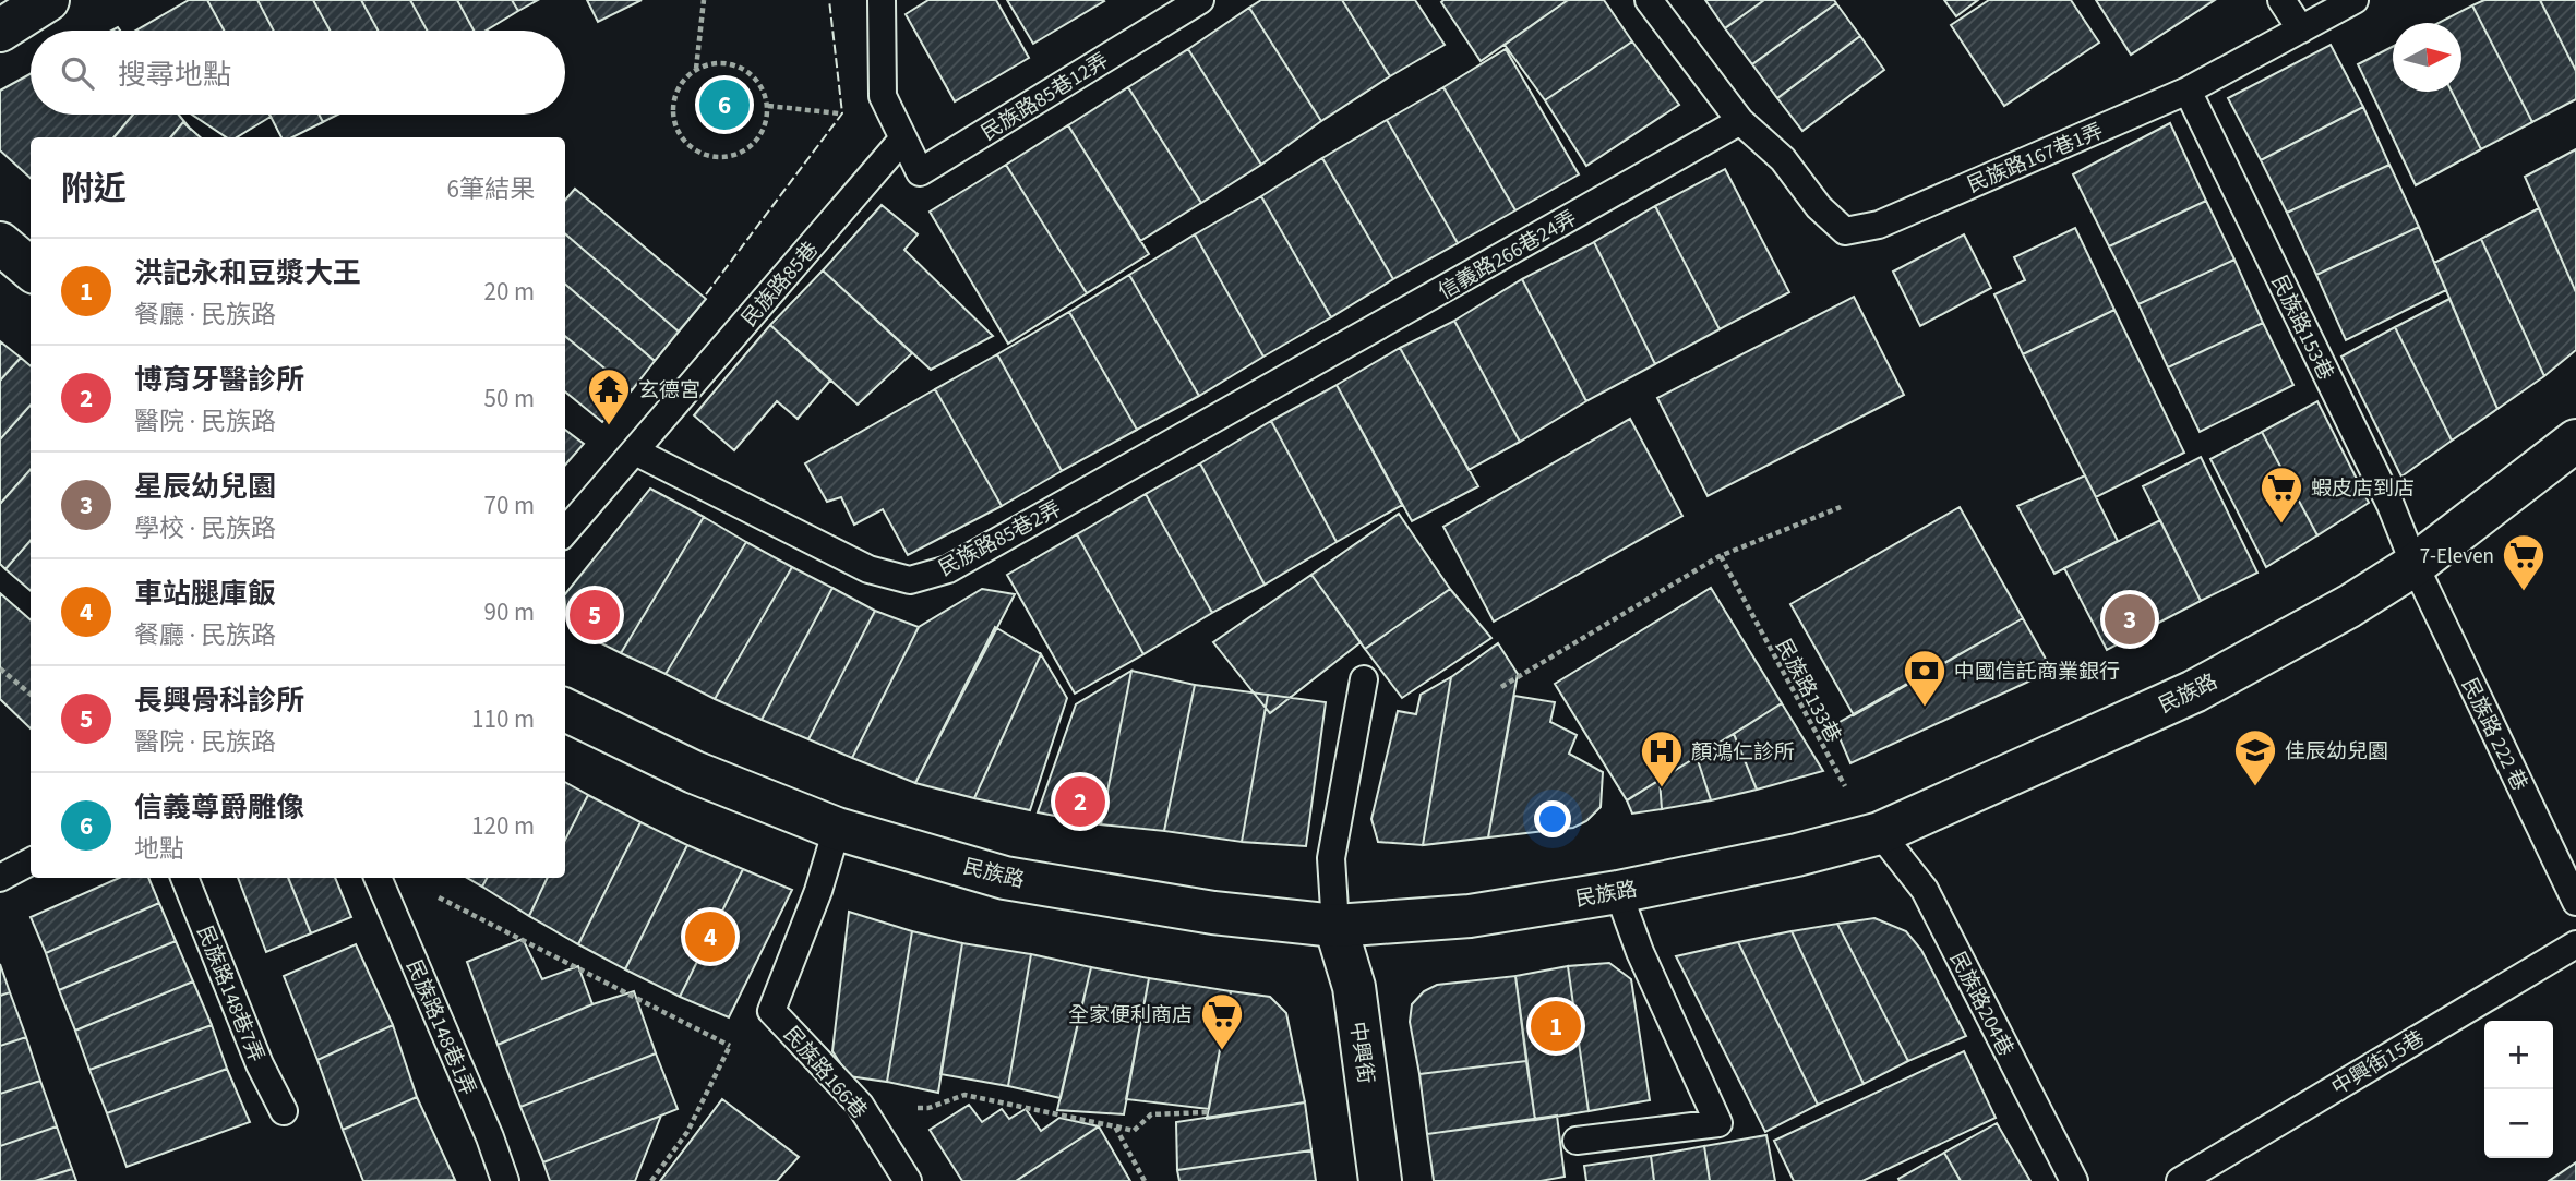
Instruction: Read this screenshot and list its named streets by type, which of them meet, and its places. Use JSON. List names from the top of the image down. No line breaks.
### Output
{"streets":{"street":["民族路","中興街"],"lane":["民族路85巷12弄","民族路167巷1弄","信義路266巷24弄","民族路85巷","民族路153巷","民族路85巷2弄","民族路 222 巷","民族路148巷7弄","民族路204巷","民族路148巷1弄","中興街15巷","民族路166巷"],"path":["民族路133巷"]},"crossings":[["民族路85巷12弄","民族路85巷"],["民族路167巷1弄","信義路266巷24弄"],["民族路167巷1弄","民族路153巷"],["信義路266巷24弄","民族路85巷2弄"],["民族路85巷","民族路85巷2弄"],["民族路153巷","民族路"],["民族路153巷","民族路 222 巷"],["民族路133巷","民族路"],["民族路133巷","民族路204巷"],["民族路","民族路 222 巷"],["民族路","民族路204巷"],["民族路","中興街"],["民族路","民族路166巷"]],"places":{"temple":["玄德宮"],"supermarket":["蝦皮店到店","7-Eleven","全家便利商店"],"bank":["中國信託商業銀行"],"school or university":["佳辰幼兒園"],"hospital":["顏鴻仁診所"]},"north":"right","page":{"search":"搜尋地點","pins":["6","5","3","2","4","1"],"heading":["附近","6筆結果"],"list":[{"mark":"1","name":"洪記永和豆漿大王","note":"餐廳 · 民族路","value":"20 m"},{"mark":"2","name":"博育牙醫診所","note":"醫院 · 民族路","value":"50 m"},{"mark":"3","name":"星辰幼兒園","note":"學校 · 民族路","value":"70 m"},{"mark":"4","name":"車站腿庫飯","note":"餐廳 · 民族路","value":"90 m"},{"mark":"5","name":"長興骨科診所","note":"醫院 · 民族路","value":"110 m"},{"mark":"6","name":"信義尊爵雕像","note":"地點","value":"120 m"}],"map_buttons":["+","−"]}}
